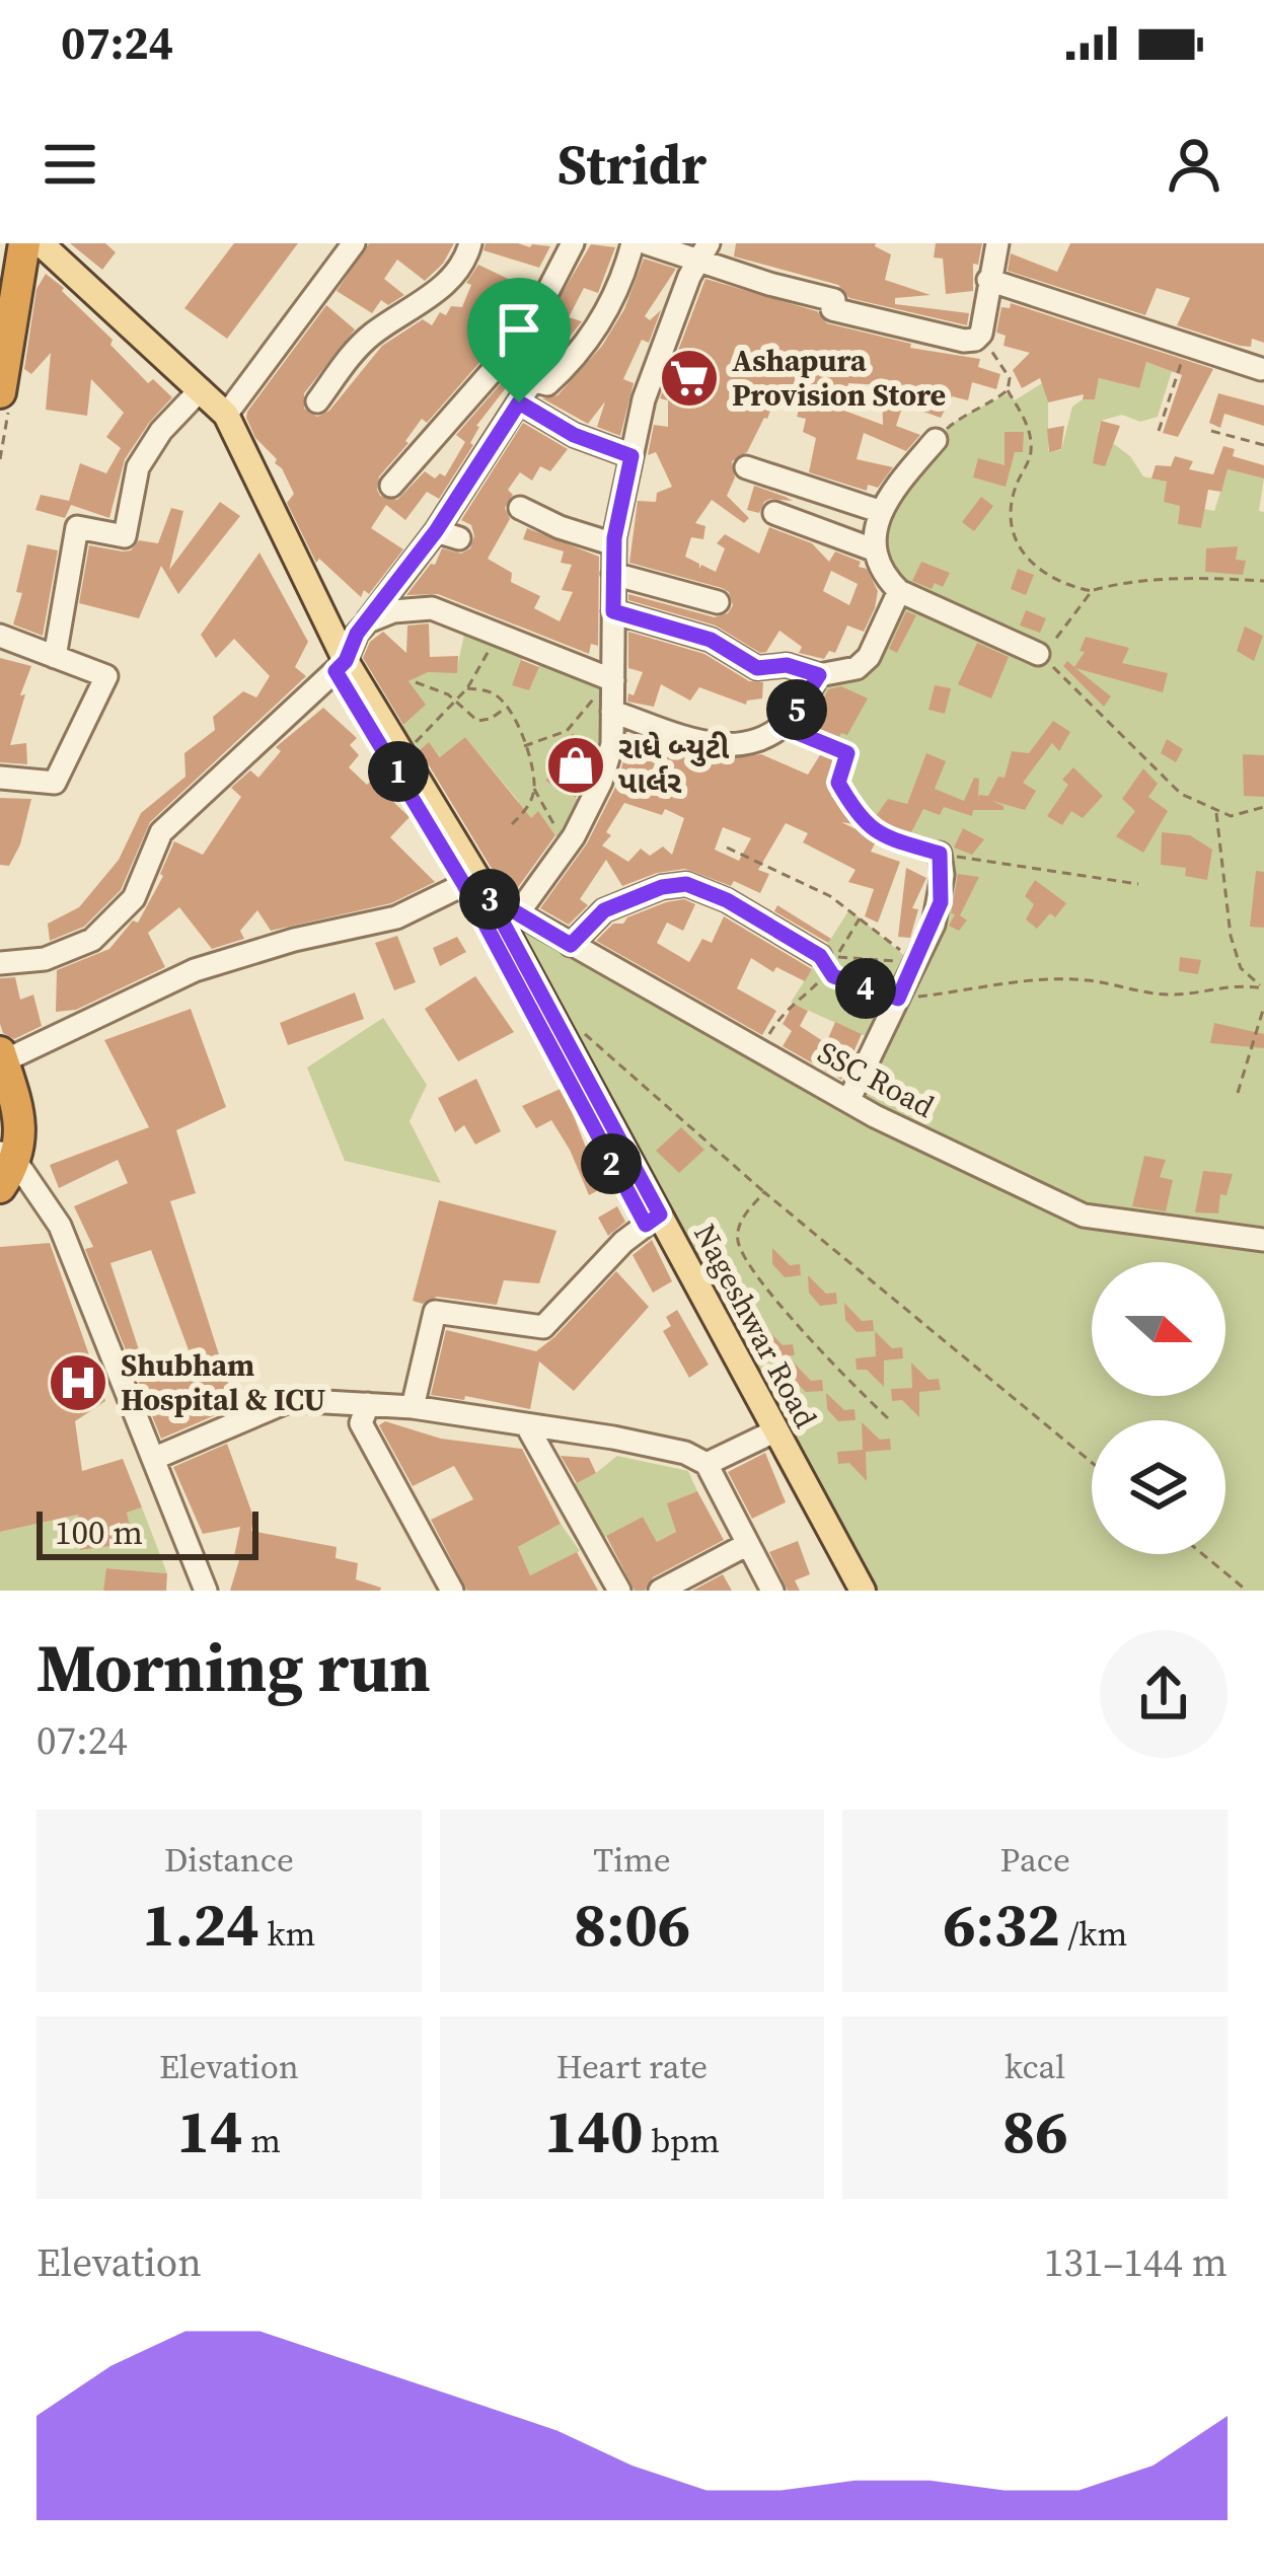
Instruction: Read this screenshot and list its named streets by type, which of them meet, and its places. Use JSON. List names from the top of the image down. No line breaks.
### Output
{"streets":{"main road":["Nageshwar Road"],"street":["SSC Road"]},"crossings":[["SSC Road","Nageshwar Road"]],"places":{"supermarket":["Ashapura Provision Store"],"shop":["રાધે બ્યુટી પાર્લર"],"hospital":["Shubham Hospital & ICU"]},"scale_bar":"100 m","north":"right","page":{"status":"07:24","header":"Stridr","pins":["5","1","3","4","2"],"scale":"100 m","heading":["Morning run","07:24"],"stats":[["Distance","1.24 km"],["Time","8:06"],["Pace","6:32 /km"],["Elevation","14 m"],["Heart rate","140 bpm"],["kcal","86"]],"chart":["Elevation","131–144 m"]}}
